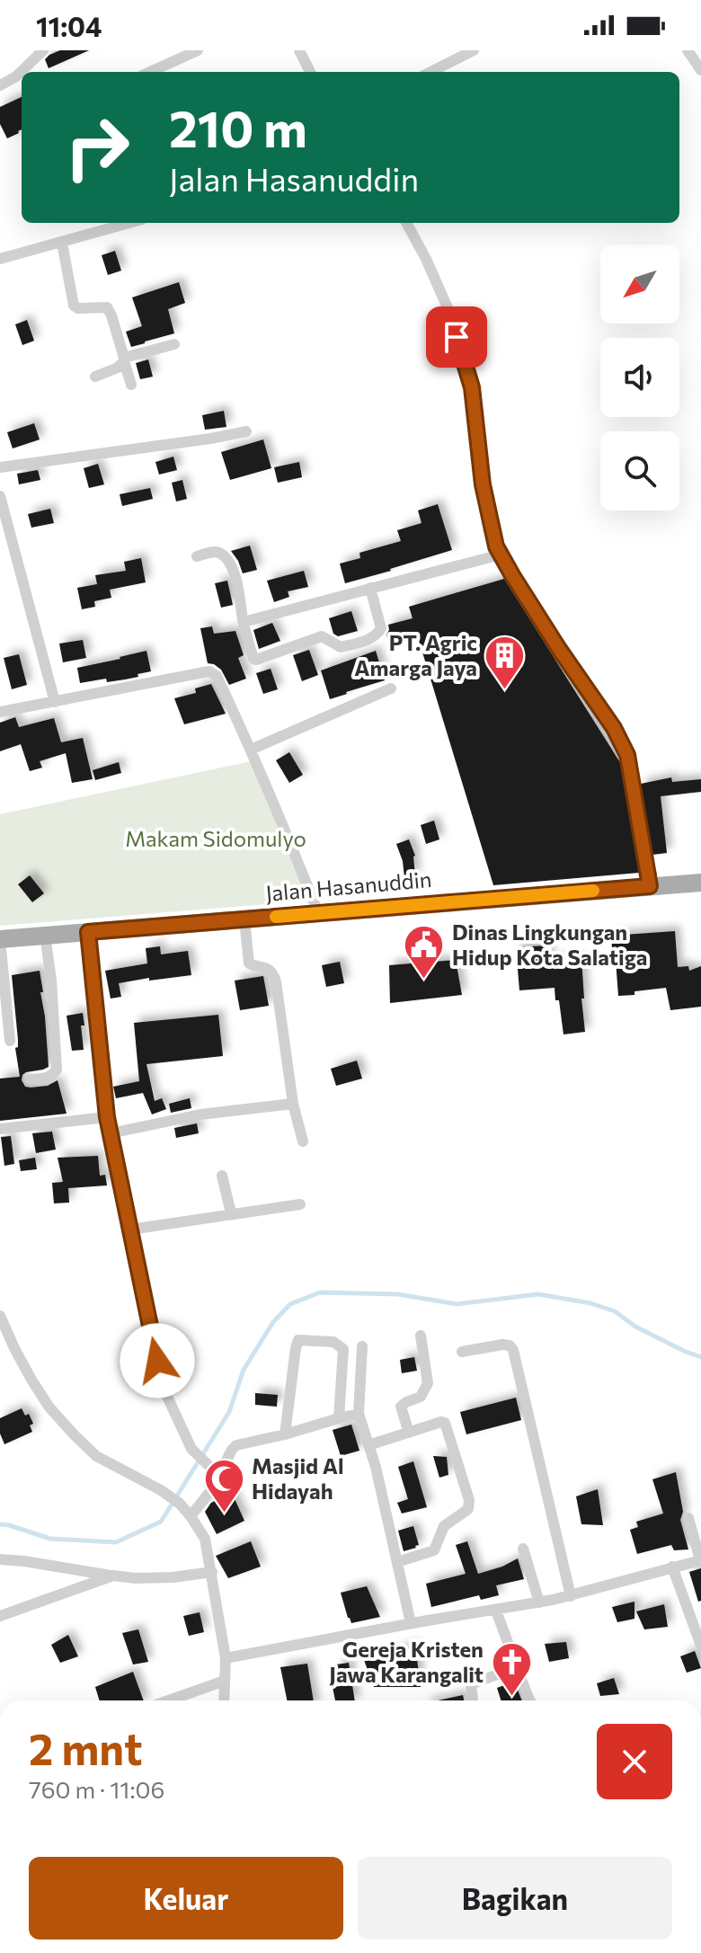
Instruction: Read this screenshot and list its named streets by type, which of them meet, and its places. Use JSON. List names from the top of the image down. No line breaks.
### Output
{"streets":{"main road":["Jalan Hasanuddin"]},"parks":["Makam Sidomulyo"],"places":{"building":["PT. Agric Amarga Jaya"],"public building":["Dinas Lingkungan Hidup Kota Salatiga"],"mosque":["Masjid Al Hidayah"],"church":["Gereja Kristen Jawa Karangalit"]},"north":"bottom left","page":{"status":"11:04","turn":["210 m","Jalan Hasanuddin"],"heading":["2 mnt","760 m · 11:06"],"buttons":["Keluar","Bagikan"]}}
